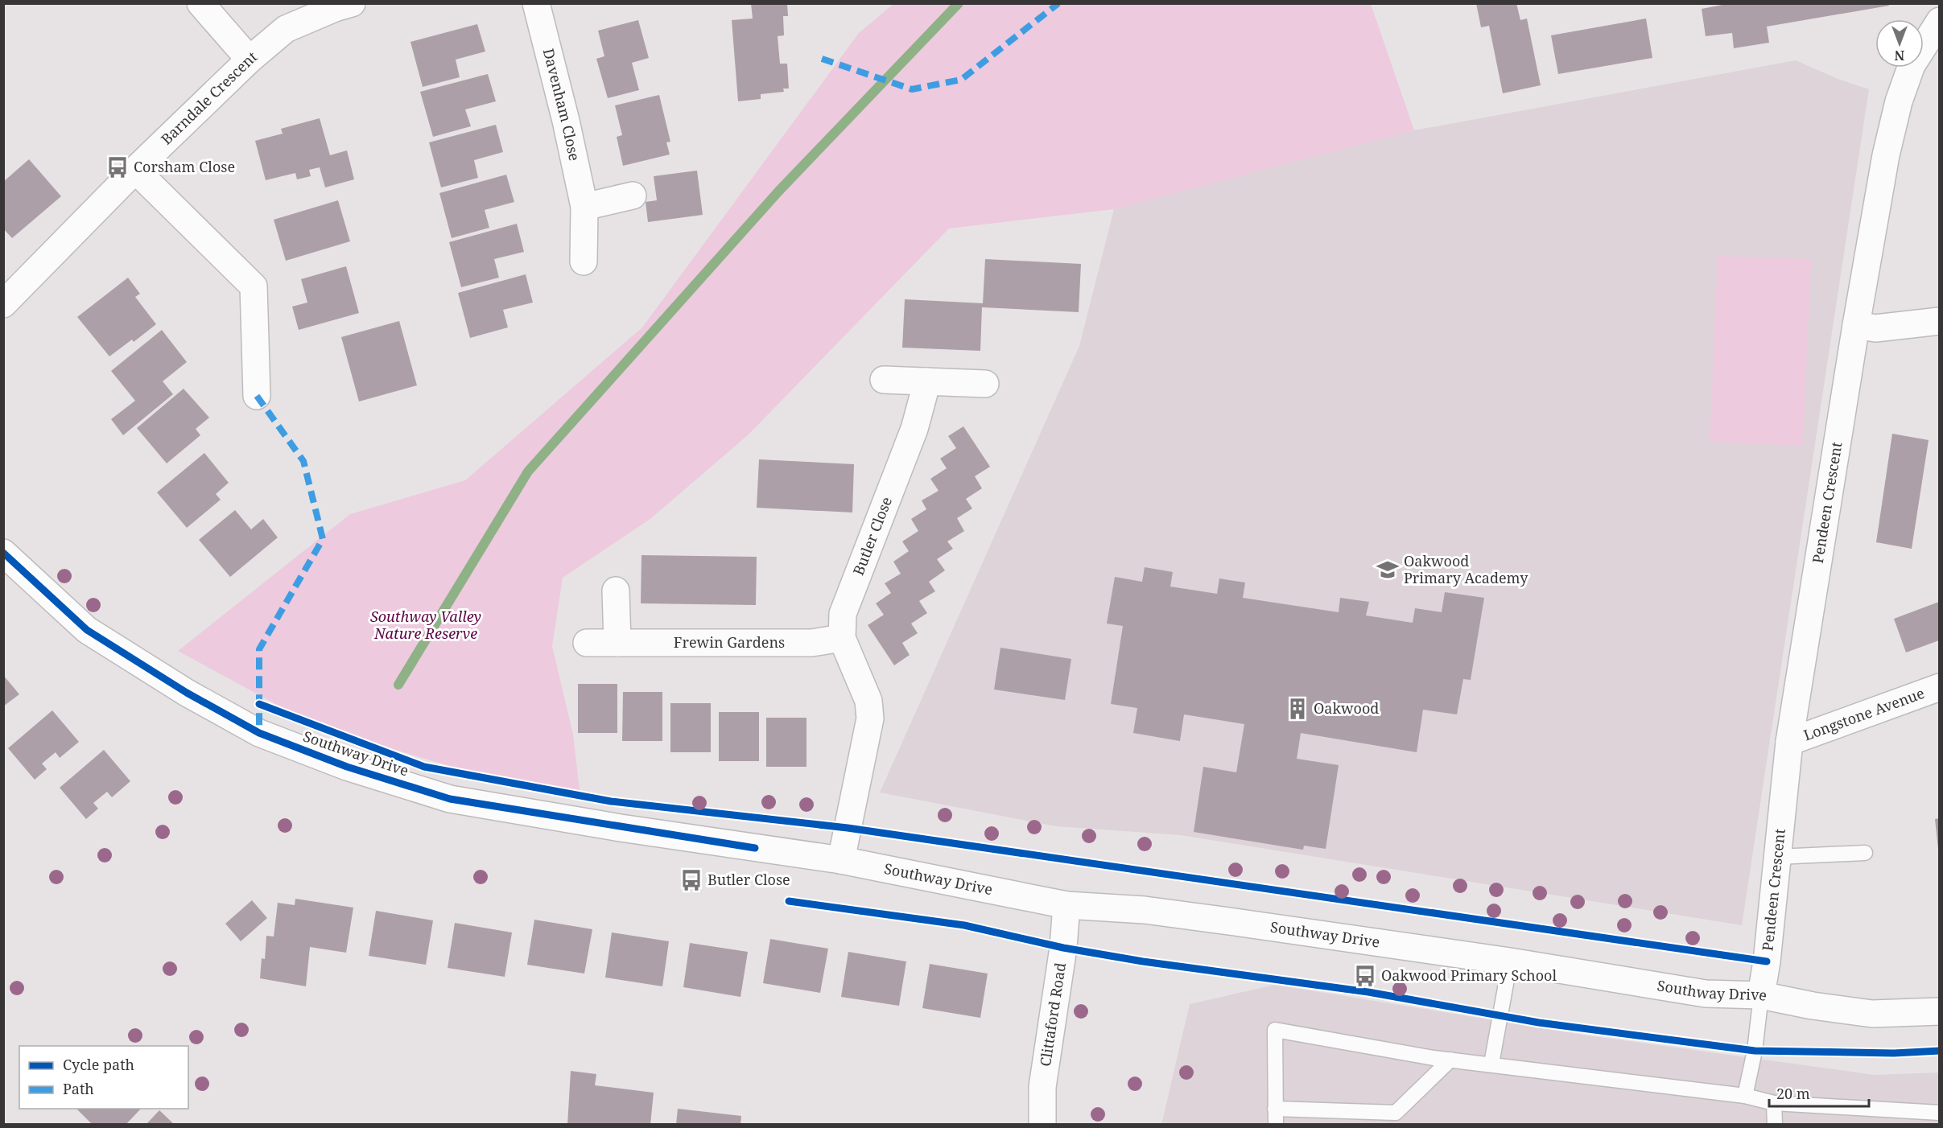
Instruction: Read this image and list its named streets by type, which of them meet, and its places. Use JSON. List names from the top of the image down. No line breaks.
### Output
{"streets":{"street":["Barndale Crescent","Davenham Close","Pendeen Crescent","Butler Close","Frewin Gardens","Longstone Avenue","Southway Drive","Clittaford Road"]},"crossings":[["Pendeen Crescent","Longstone Avenue"],["Pendeen Crescent","Southway Drive"],["Butler Close","Frewin Gardens"],["Butler Close","Southway Drive"],["Southway Drive","Clittaford Road"]],"parks":["Southway Valley Nature Reserve"],"places":{"bus stop":["Corsham Close","Butler Close","Oakwood Primary School"],"school or university":["Oakwood Primary Academy"],"building":["Oakwood"]},"legend":["Cycle path","Path"],"scale_bar":"20 m","north":"bottom"}
